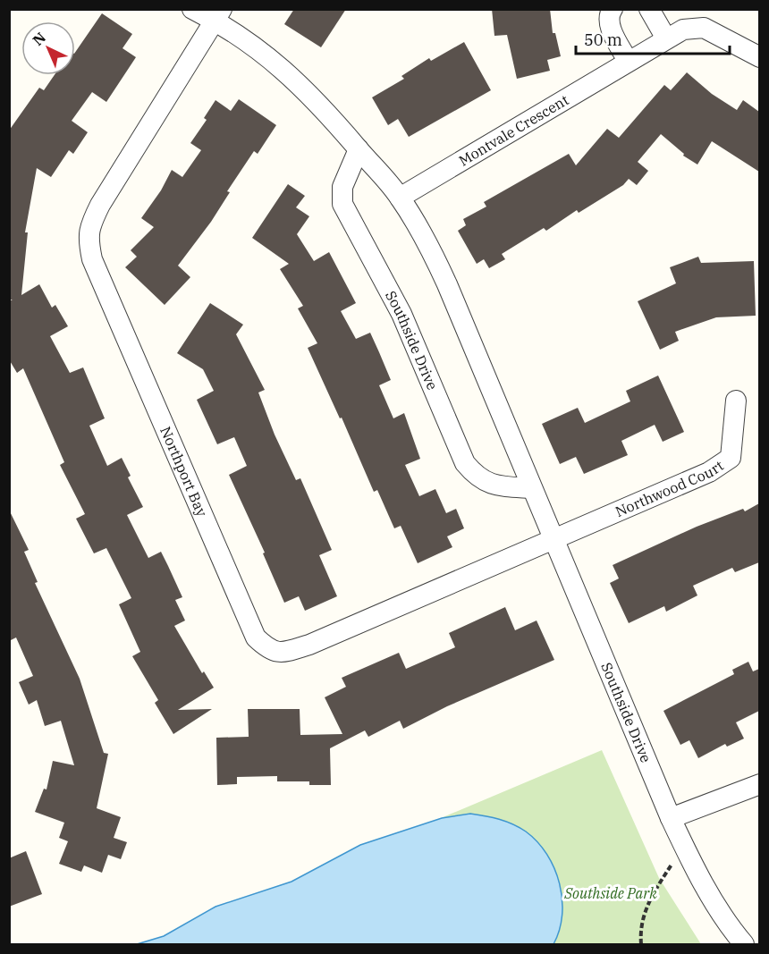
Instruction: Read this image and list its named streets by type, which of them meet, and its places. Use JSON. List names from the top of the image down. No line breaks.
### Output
{"streets":{"street":["Montvale Crescent","Southside Drive","Northport Bay","Northwood Court"]},"crossings":[["Montvale Crescent","Southside Drive"],["Southside Drive","Northport Bay"],["Southside Drive","Northwood Court"],["Northport Bay","Northwood Court"]],"parks":["Southside Park"],"scale_bar":"50 m","north":"top left"}
